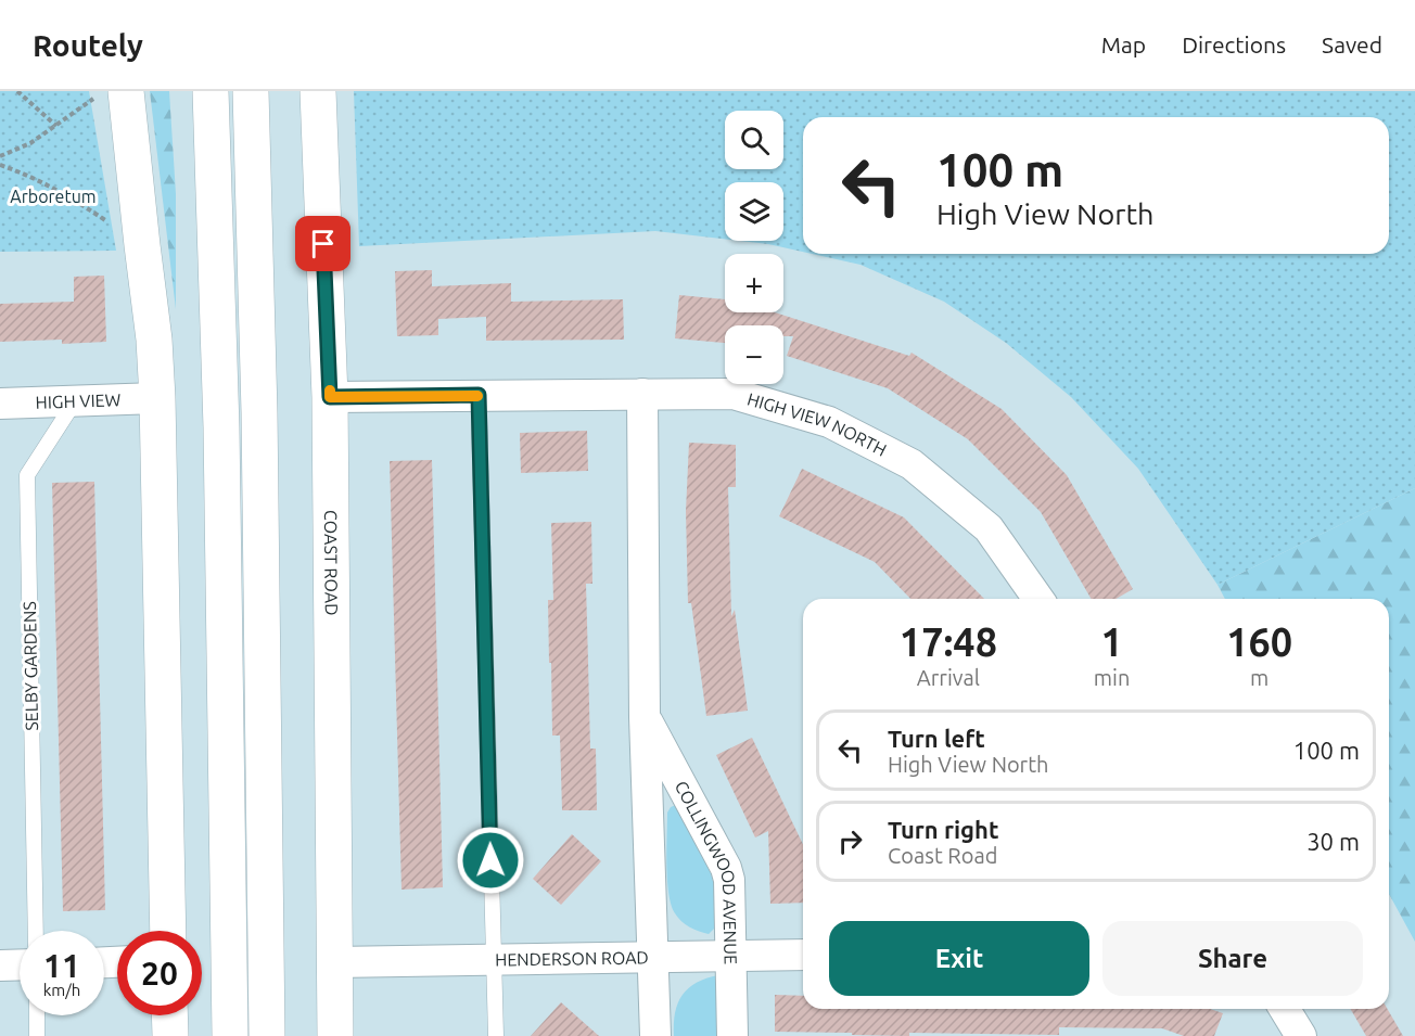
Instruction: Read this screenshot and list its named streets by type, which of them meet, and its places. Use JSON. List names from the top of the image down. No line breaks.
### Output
{"streets":{"main road":["COAST ROAD"],"street":["HIGH VIEW","HIGH VIEW NORTH","COLLINGWOOD AVENUE","HENDERSON ROAD"],"lane":["SELBY GARDENS"]},"crossings":[["HIGH VIEW","SELBY GARDENS"],["HIGH VIEW NORTH","COAST ROAD"],["HIGH VIEW NORTH","COLLINGWOOD AVENUE"],["COAST ROAD","HENDERSON ROAD"],["COLLINGWOOD AVENUE","HENDERSON ROAD"]],"parks":["Arboretum"],"page":{"header":"Routely","nav":["Map","Directions","Saved"],"map_buttons":["+","−"],"turn":["100 m","High View North"],"eta":["17:48","Arrival","1","min","160","m"],"list":[{"name":"Turn left","note":"High View North","value":"100 m"},{"name":"Turn right","note":"Coast Road","value":"30 m"}],"buttons":["Exit","Share"],"speed":"11 km/h","limit":"20"}}
